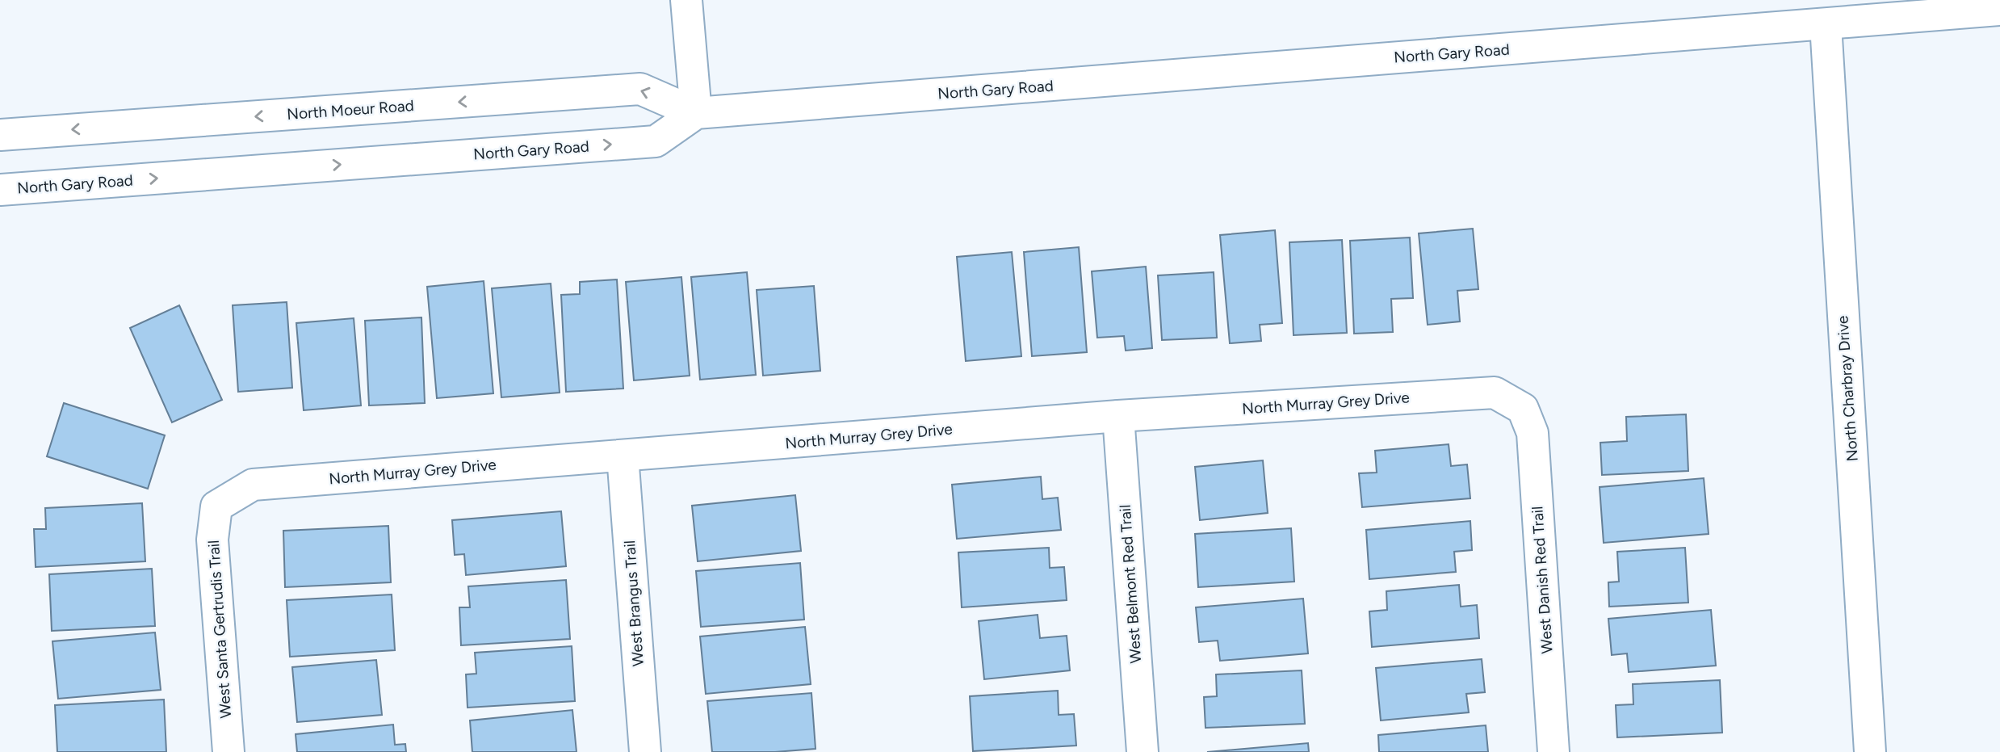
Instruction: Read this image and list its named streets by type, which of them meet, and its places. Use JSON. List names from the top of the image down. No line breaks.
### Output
{"streets":{"street":["North Gary Road","North Moeur Road","North Charbray Drive","North Murray Grey Drive","West Danish Red Trail","West Belmont Red Trail","West Brangus Trail","West Santa Gertrudis Trail"]},"crossings":[["North Gary Road","North Moeur Road"],["North Gary Road","North Charbray Drive"],["North Murray Grey Drive","West Danish Red Trail"],["North Murray Grey Drive","West Belmont Red Trail"],["North Murray Grey Drive","West Brangus Trail"],["North Murray Grey Drive","West Santa Gertrudis Trail"]],"one_way":["North Moeur Road"]}
